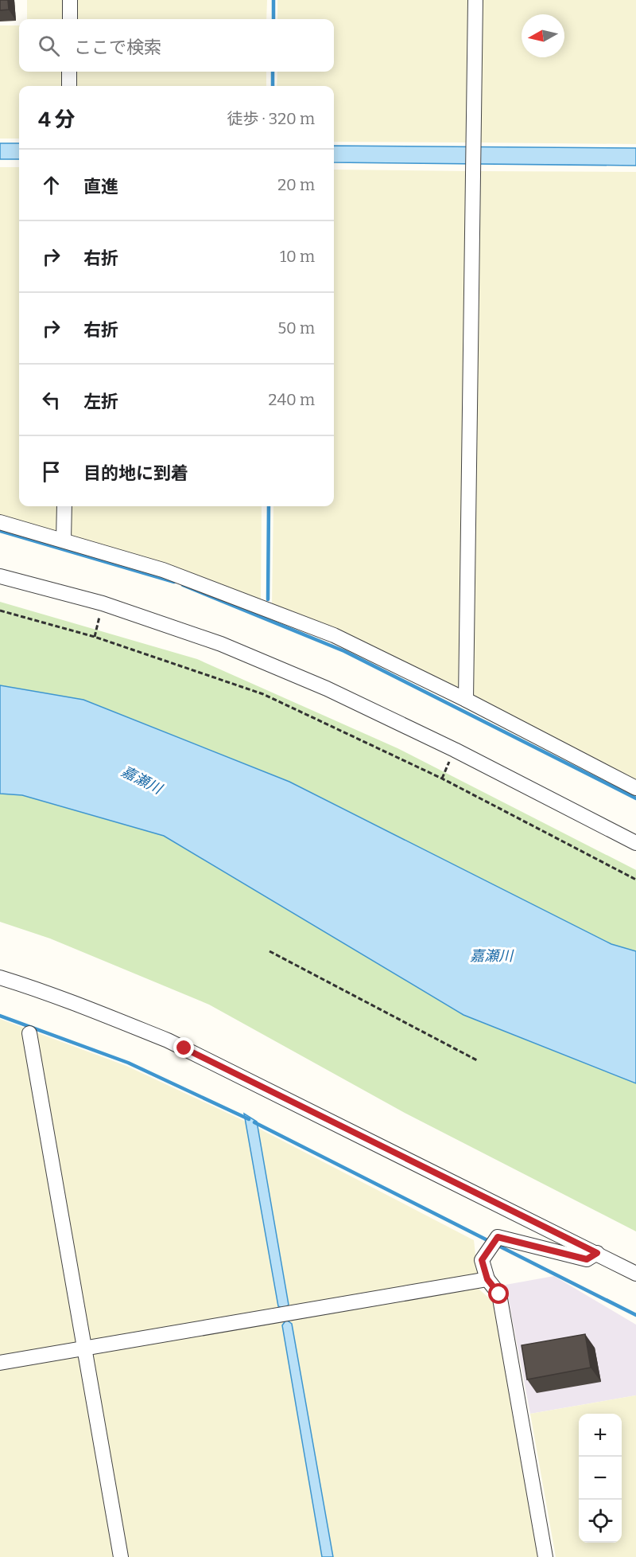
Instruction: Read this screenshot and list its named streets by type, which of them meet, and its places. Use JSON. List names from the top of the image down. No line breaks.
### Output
{"water":["嘉瀬川"],"north":"left","page":{"search":"ここで検索","heading":["4 分","徒歩 · 320 m"],"list":[["直進","20 m"],["右折","10 m"],["右折","50 m"],["左折","240 m"],"目的地に到着"],"map_buttons":["+","−"]}}
